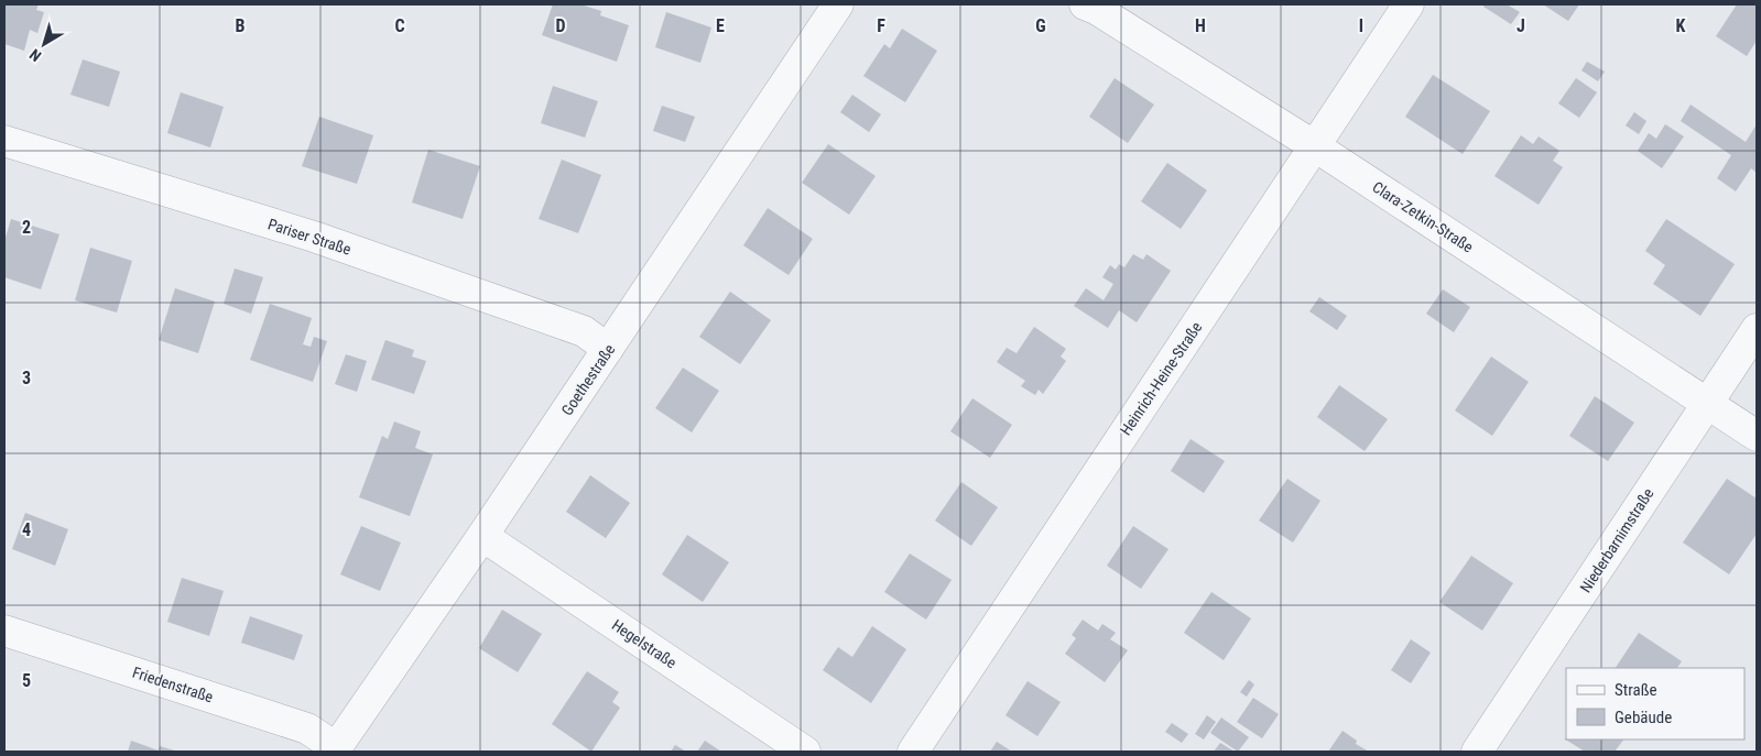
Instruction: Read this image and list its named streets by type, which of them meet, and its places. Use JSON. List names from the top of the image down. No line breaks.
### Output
{"streets":{"street":["Clara-Zetkin-Straße","Pariser Straße","Heinrich-Heine-Straße","Goethestraße","Niederbarnimstraße","Hegelstraße","Friedenstraße"]},"crossings":[["Clara-Zetkin-Straße","Heinrich-Heine-Straße"],["Clara-Zetkin-Straße","Niederbarnimstraße"],["Pariser Straße","Goethestraße"],["Goethestraße","Hegelstraße"],["Goethestraße","Friedenstraße"]],"legend":["Straße","Gebäude"],"north":"bottom left","grid":{"columns":["B","C","D","E","F","G","H","I","J","K"],"rows":["2","3","4","5"]}}
